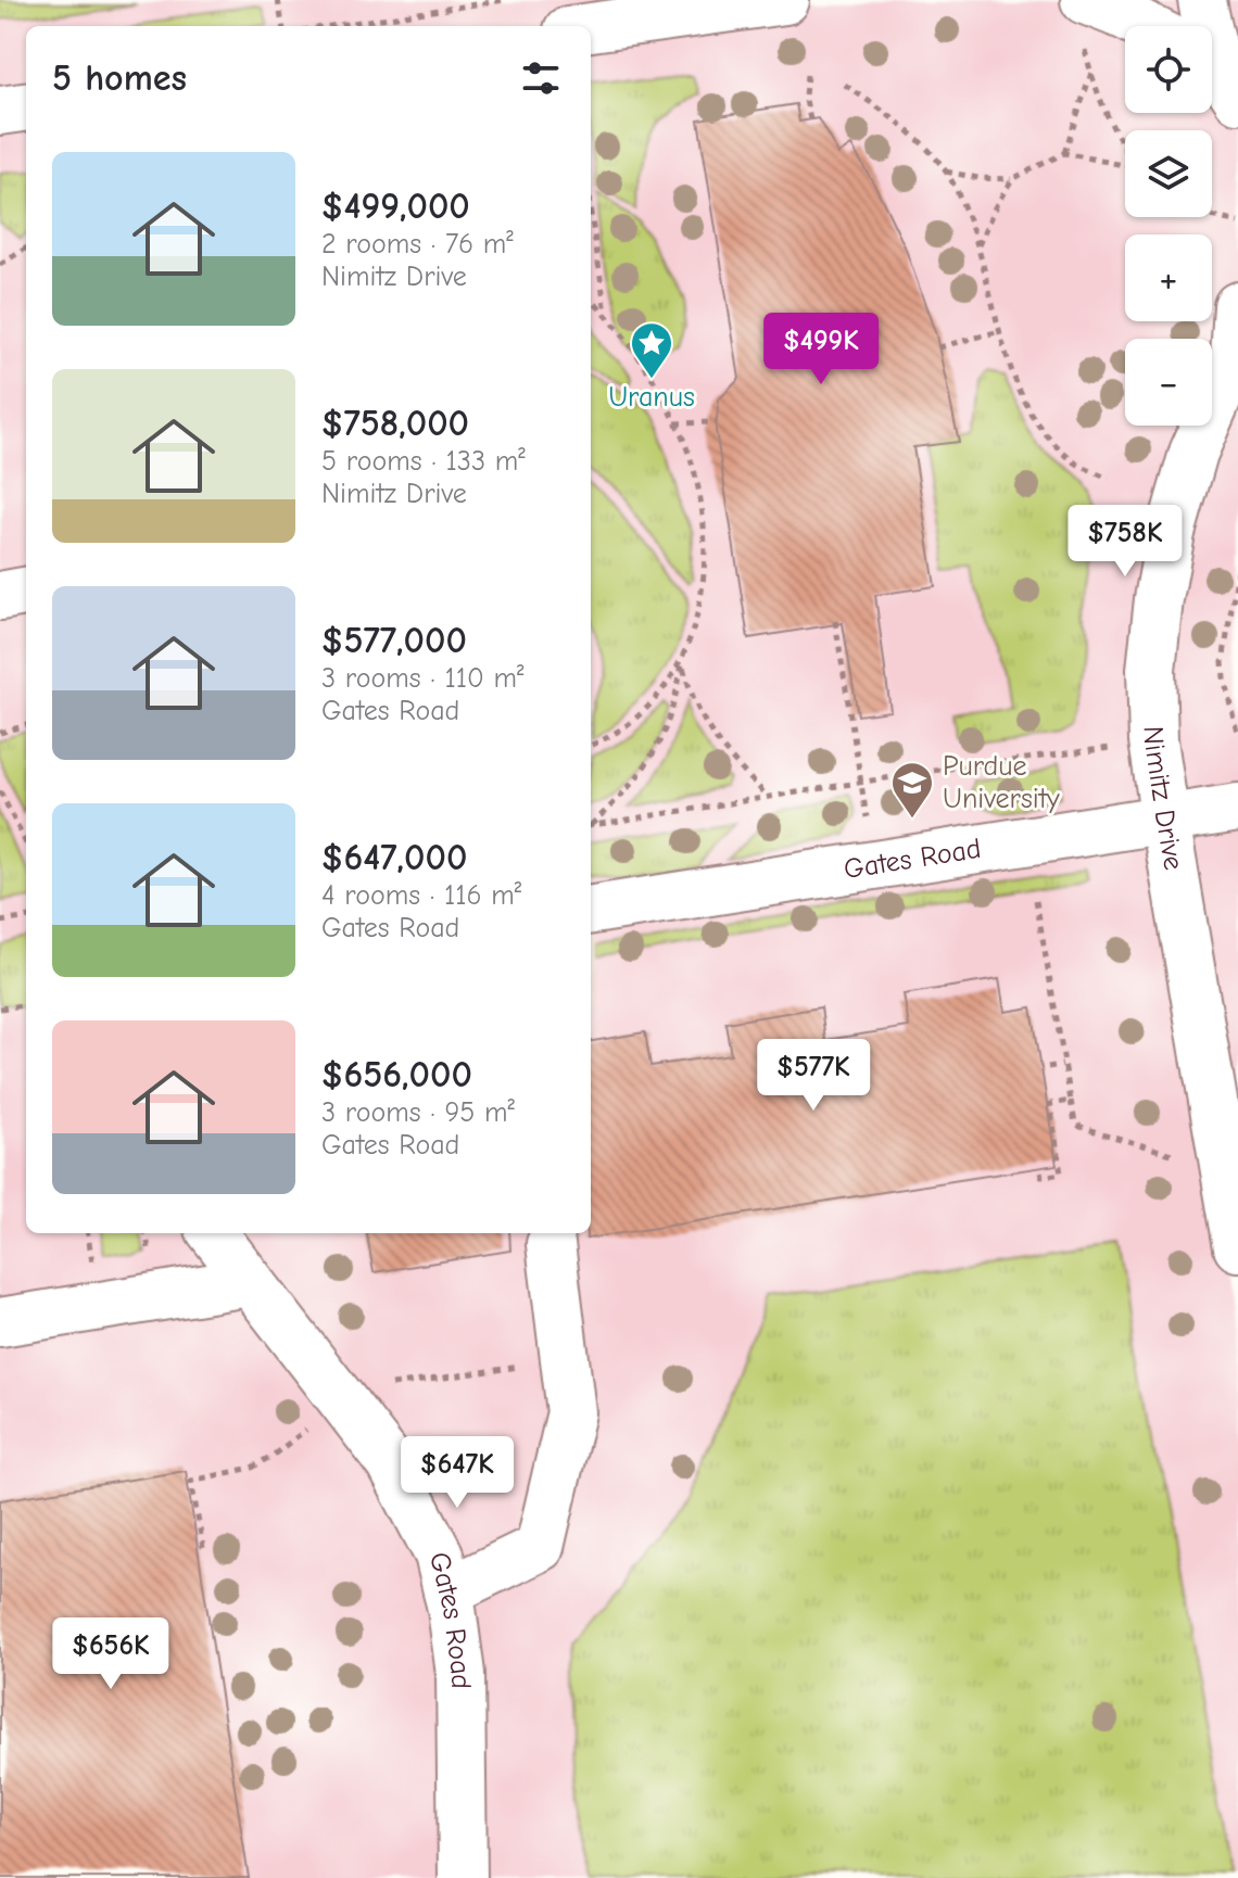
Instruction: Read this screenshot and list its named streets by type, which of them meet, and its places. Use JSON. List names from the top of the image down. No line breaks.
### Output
{"streets":{"street":["Nimitz Drive","Gates Road"]},"crossings":[["Nimitz Drive","Gates Road"]],"places":{"place":["Uranus"],"school or university":["Purdue University"]},"page":{"map_buttons":["+","−"],"heading":"5 homes","list":[{"name":"$499,000","note":"2 rooms · 76 m² · Nimitz Drive"},{"name":"$758,000","note":"5 rooms · 133 m² · Nimitz Drive"},{"name":"$577,000","note":"3 rooms · 110 m² · Gates Road"},{"name":"$647,000","note":"4 rooms · 116 m² · Gates Road"},{"name":"$656,000","note":"3 rooms · 95 m² · Gates Road"}],"price":["$499K","$758K","$577K","$647K","$656K"]}}
